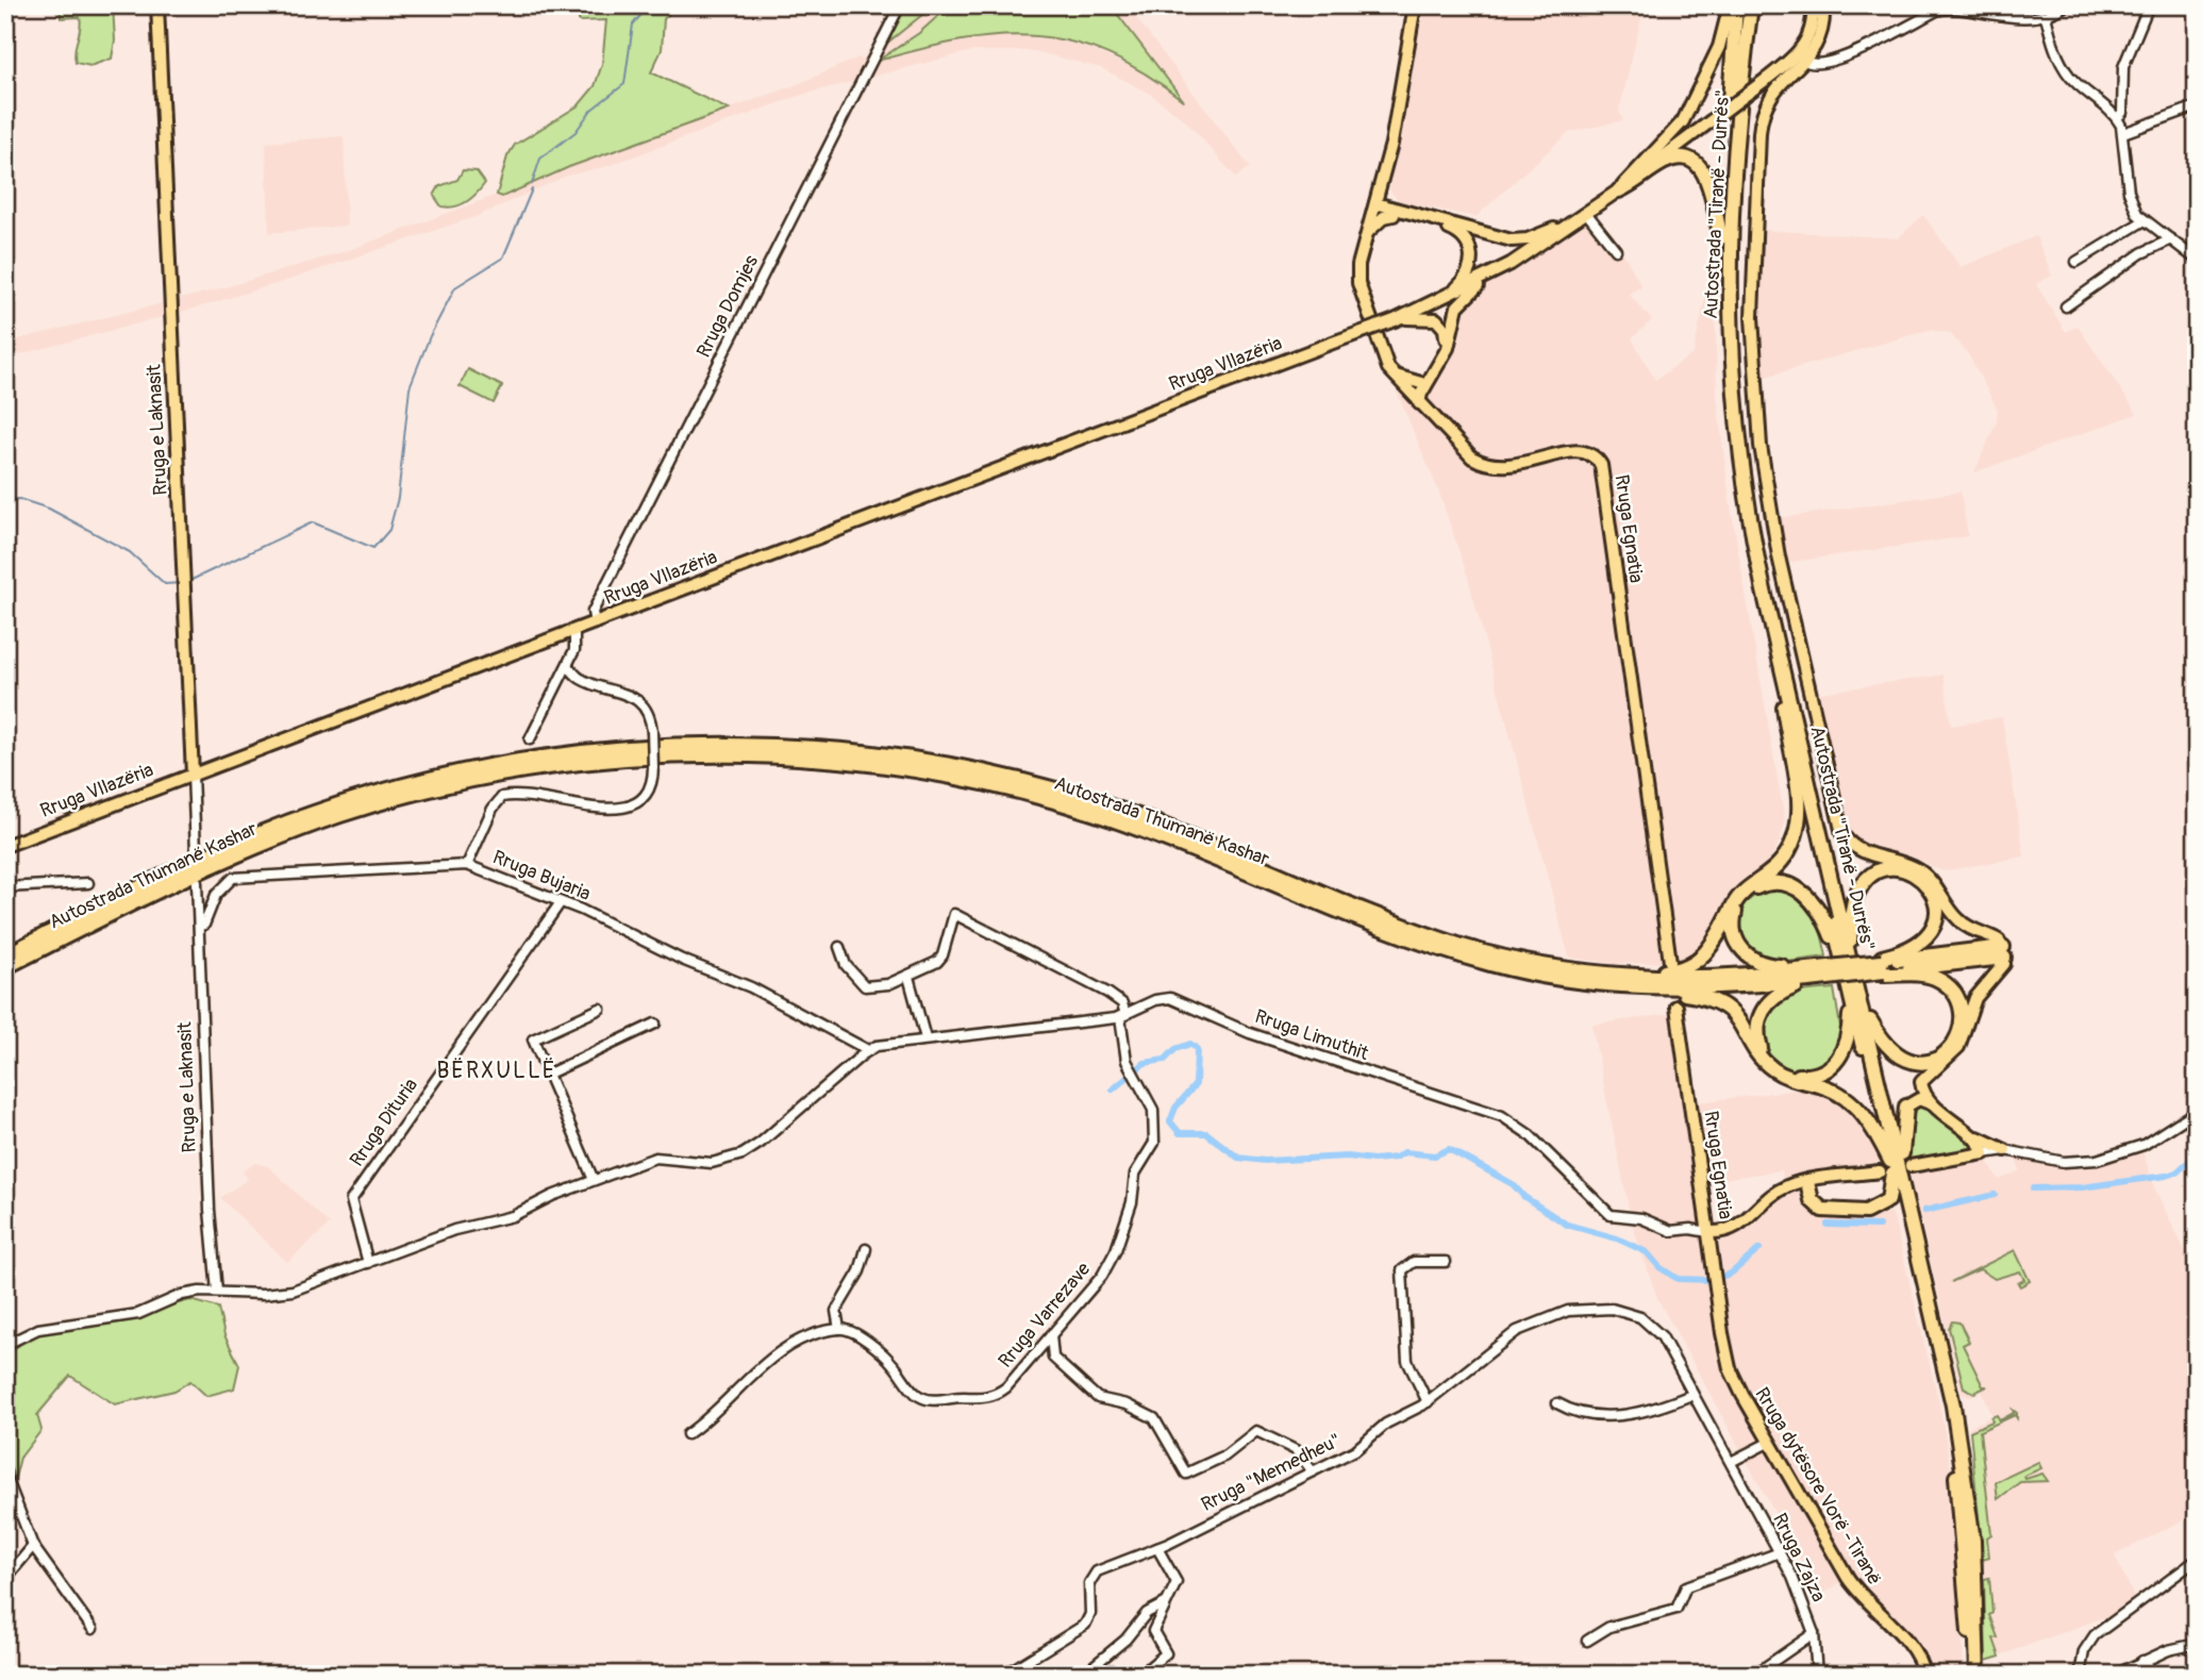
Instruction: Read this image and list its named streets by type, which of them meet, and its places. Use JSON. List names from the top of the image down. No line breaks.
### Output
{"streets":{"highway":["Autostrada \"Tiranë - Durrës\"","Autostrada Thumanë Kashar"],"main road":["Rruga Vllazëria","Rruga e Laknasit","Rruga Egnatia","Rruga dytësore Vorë -Tiranë"],"street":["Rruga Domjes","Rruga Bujaria","Rruga Limuthit","Rruga Dituria","Rruga Varrezave","Rruga \"Memedheu\"","Rruga Zajza"]},"crossings":[["Autostrada \"Tiranë - Durrës\"","Rruga Egnatia"],["Autostrada \"Tiranë - Durrës\"","Autostrada Thumanë Kashar"],["Rruga Domjes","Rruga Vllazëria"],["Rruga Vllazëria","Rruga e Laknasit"],["Rruga e Laknasit","Rruga Bujaria"],["Rruga Egnatia","Rruga Limuthit"],["Rruga Egnatia","Rruga dytësore Vorë -Tiranë"],["Rruga Bujaria","Rruga Limuthit"],["Rruga Bujaria","Rruga Dituria"],["Rruga Limuthit","Rruga Varrezave"],["Rruga Limuthit","Rruga dytësore Vorë -Tiranë"],["Rruga \"Memedheu\"","Rruga Zajza"]],"districts":["BËRXULLË"]}
